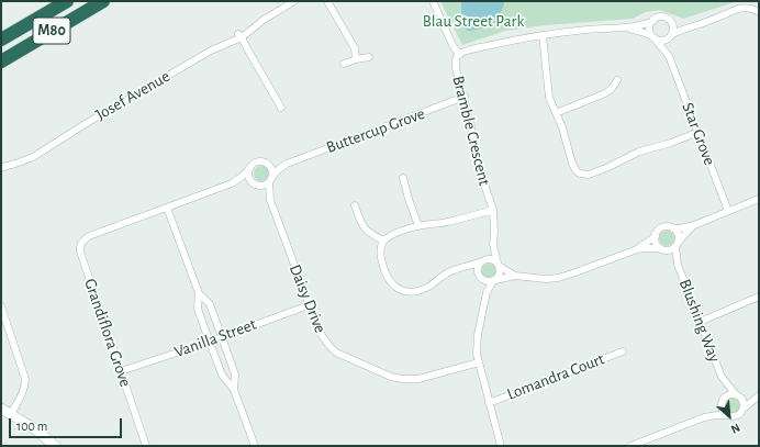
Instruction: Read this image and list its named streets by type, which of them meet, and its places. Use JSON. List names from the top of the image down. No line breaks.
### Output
{"streets":{"highway":["M80"],"street":["Josef Avenue","Buttercup Grove","Bramble Crescent","Star Grove","Daisy Drive","Blushing Way","Grandiflora Grove","Vanilla Street","Lomandra Court"]},"crossings":[["Buttercup Grove","Bramble Crescent"],["Buttercup Grove","Daisy Drive"],["Bramble Crescent","Star Grove"],["Daisy Drive","Vanilla Street"],["Grandiflora Grove","Vanilla Street"]],"parks":["Blau Street Park"],"scale_bar":"100 m","north":"bottom right"}
